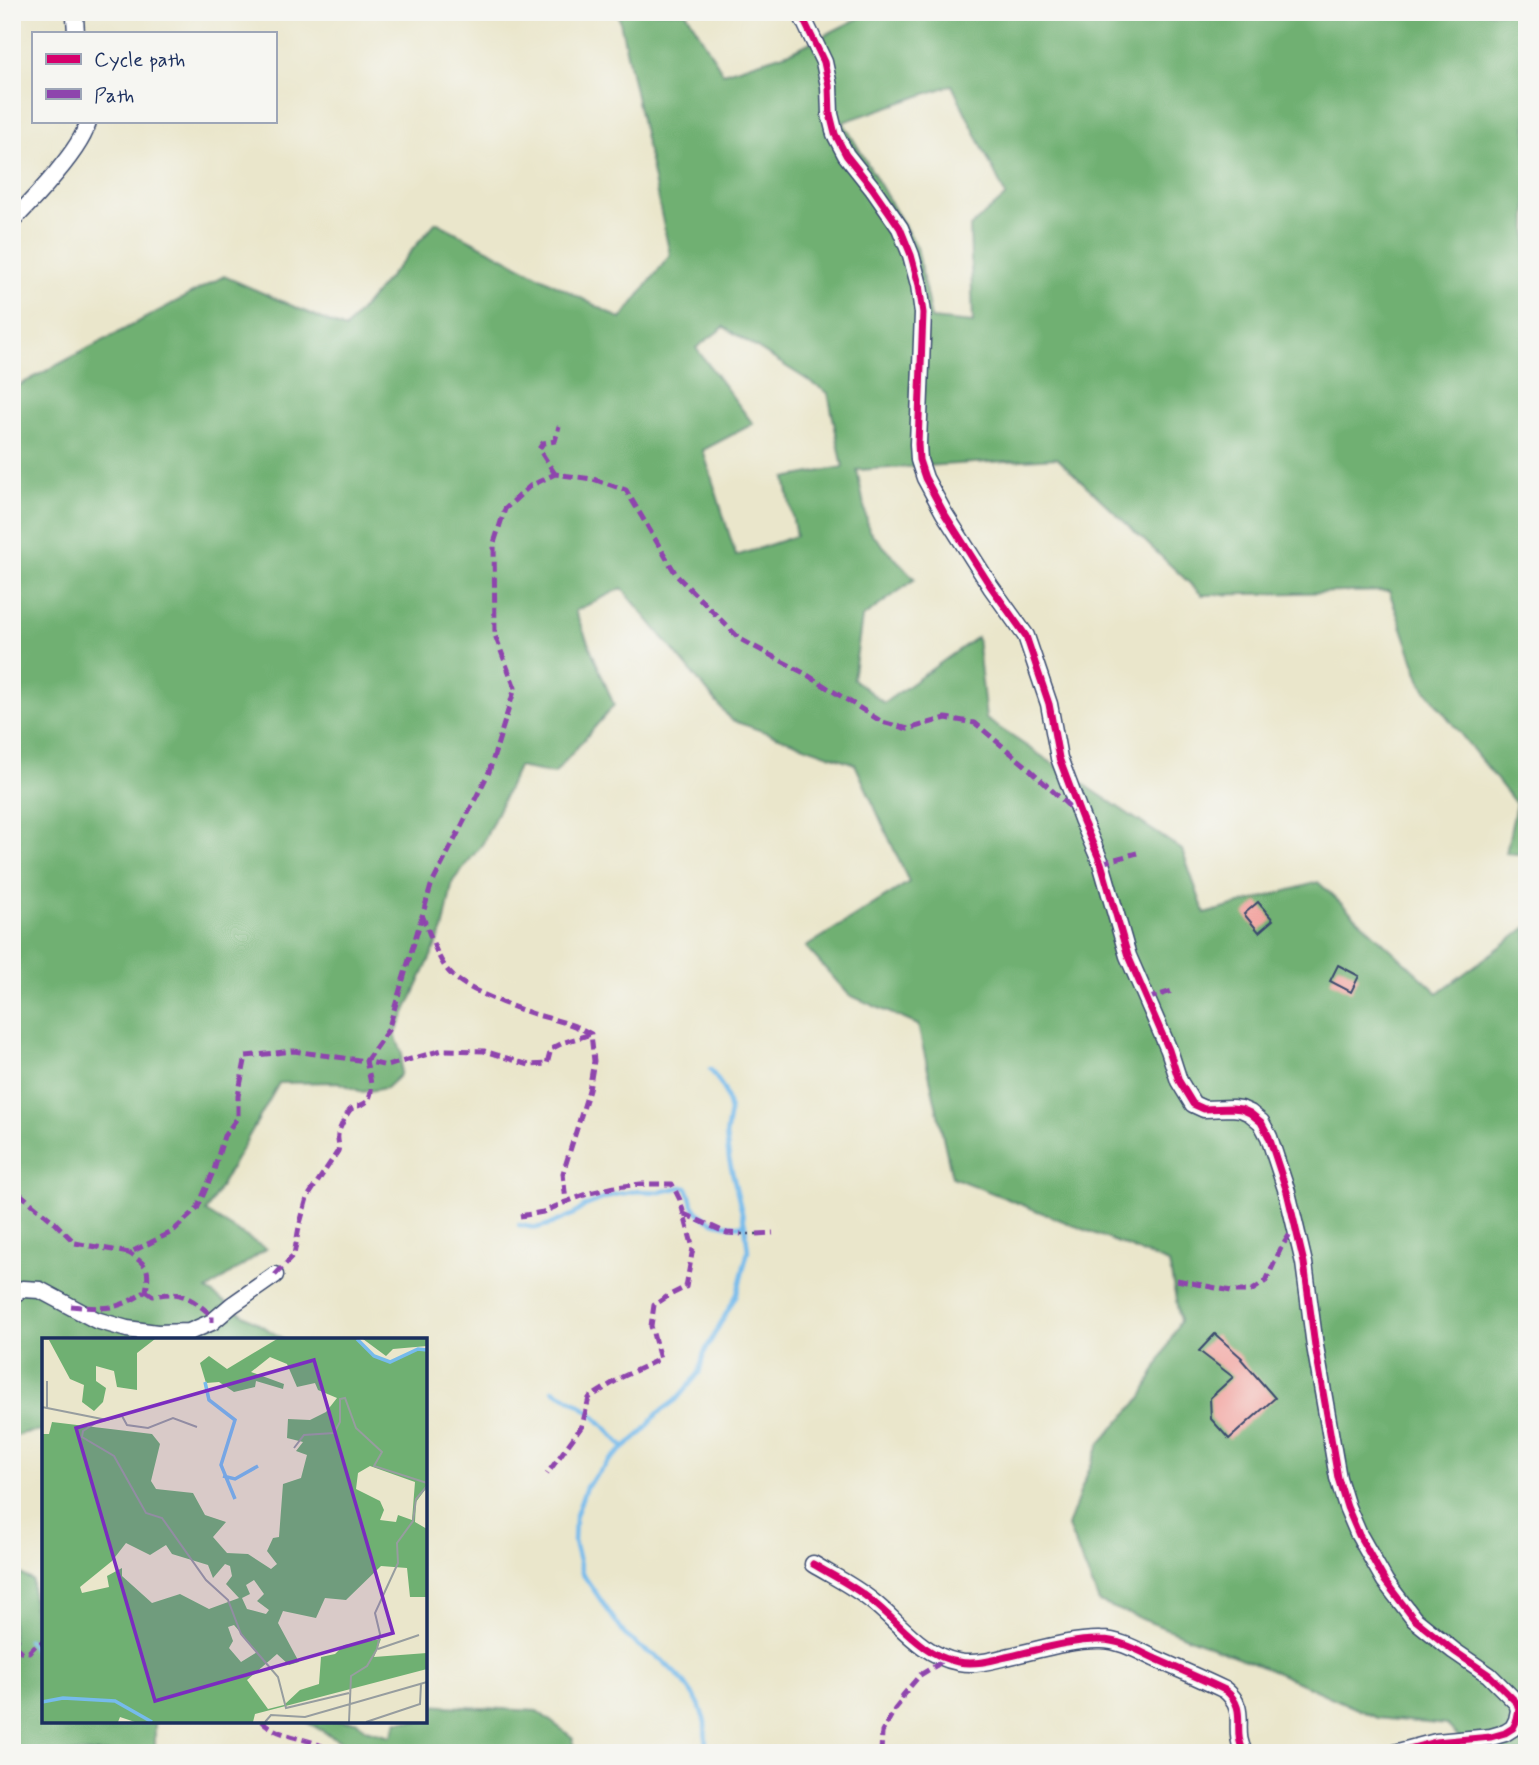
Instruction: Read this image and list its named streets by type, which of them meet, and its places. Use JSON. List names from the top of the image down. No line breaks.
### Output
{"legend":["Cycle path","Path"]}
